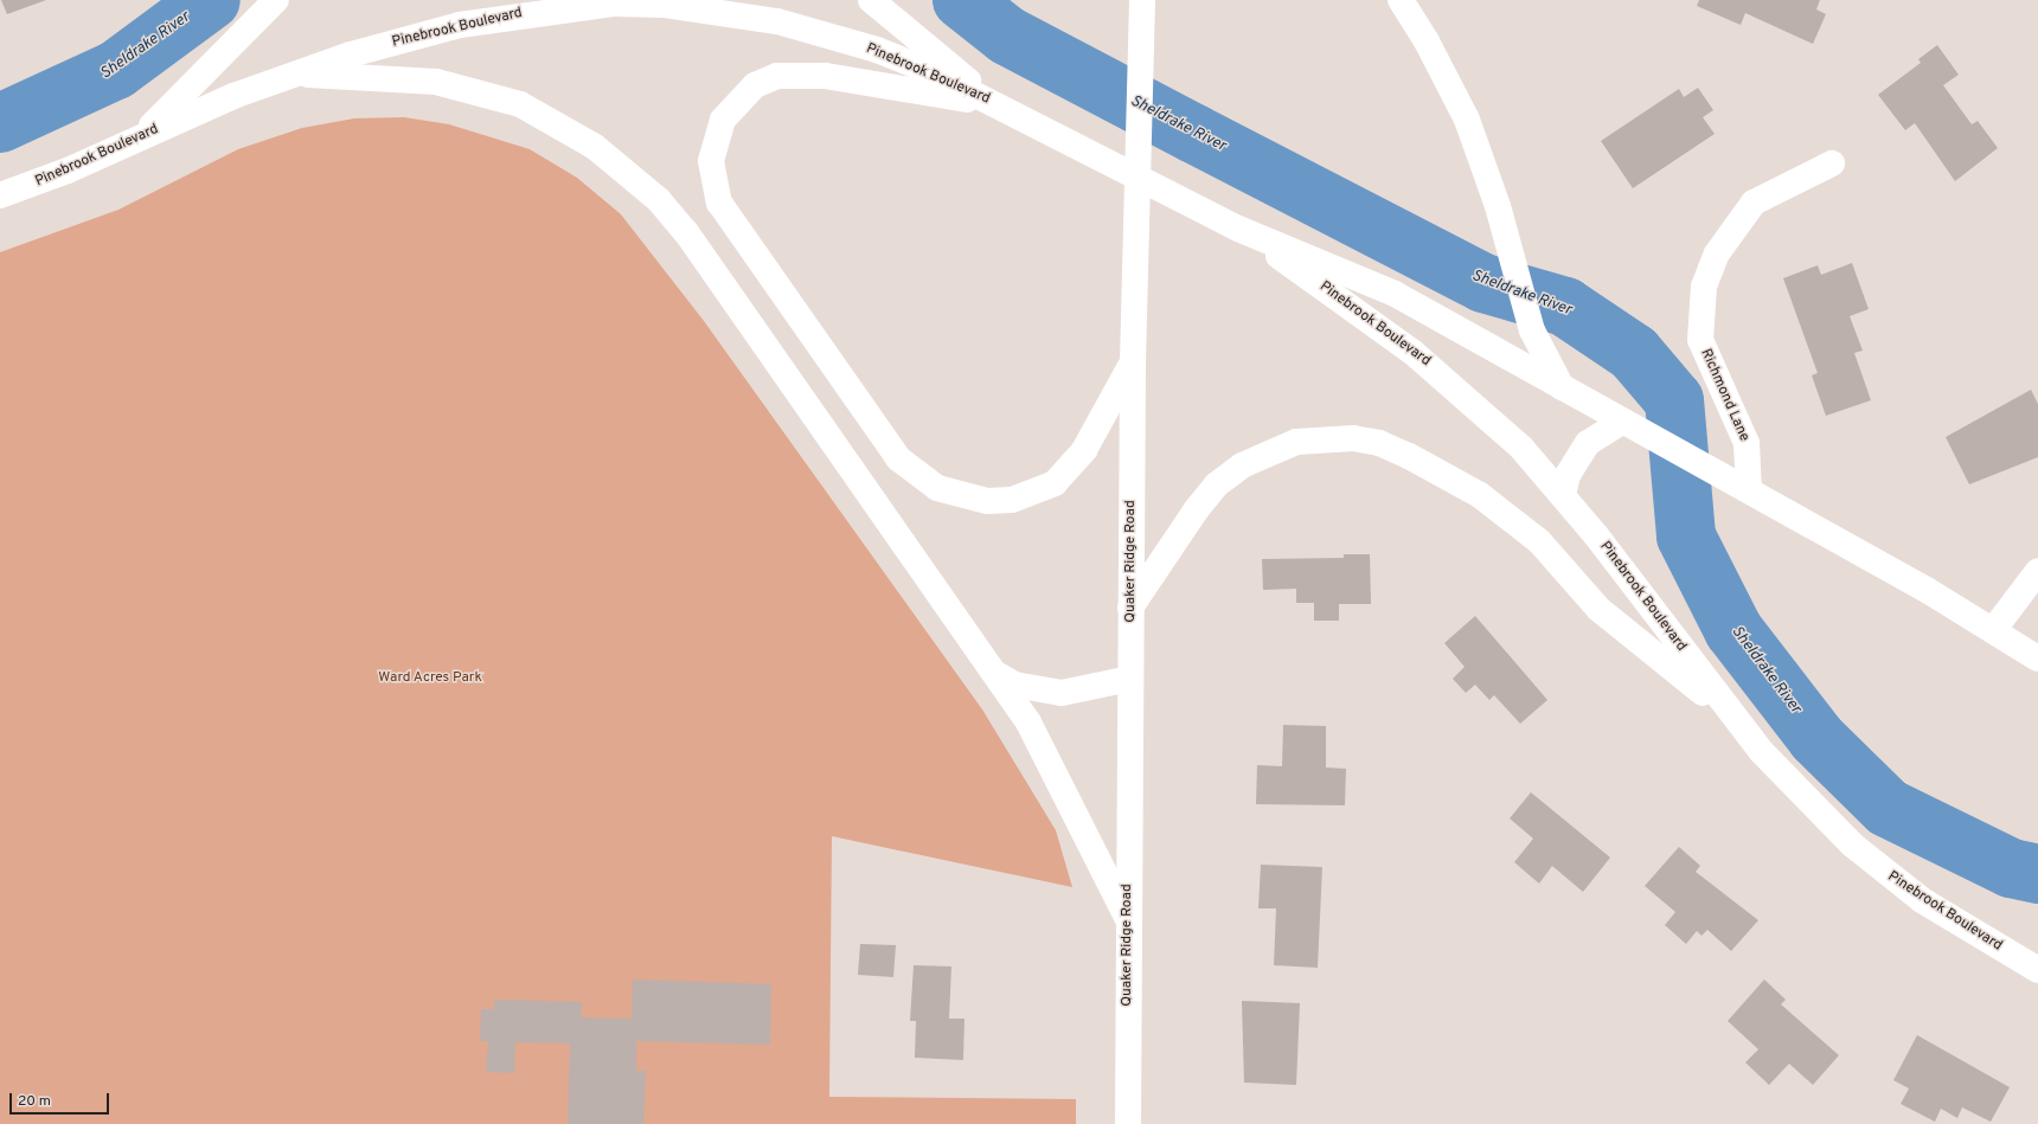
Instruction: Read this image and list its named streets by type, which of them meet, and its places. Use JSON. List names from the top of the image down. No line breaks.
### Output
{"streets":{"street":["Pinebrook Boulevard","Richmond Lane","Quaker Ridge Road"]},"crossings":[["Pinebrook Boulevard","Richmond Lane"]],"water":["Sheldrake River"],"parks":["Ward Acres Park"],"scale_bar":"20 m"}
